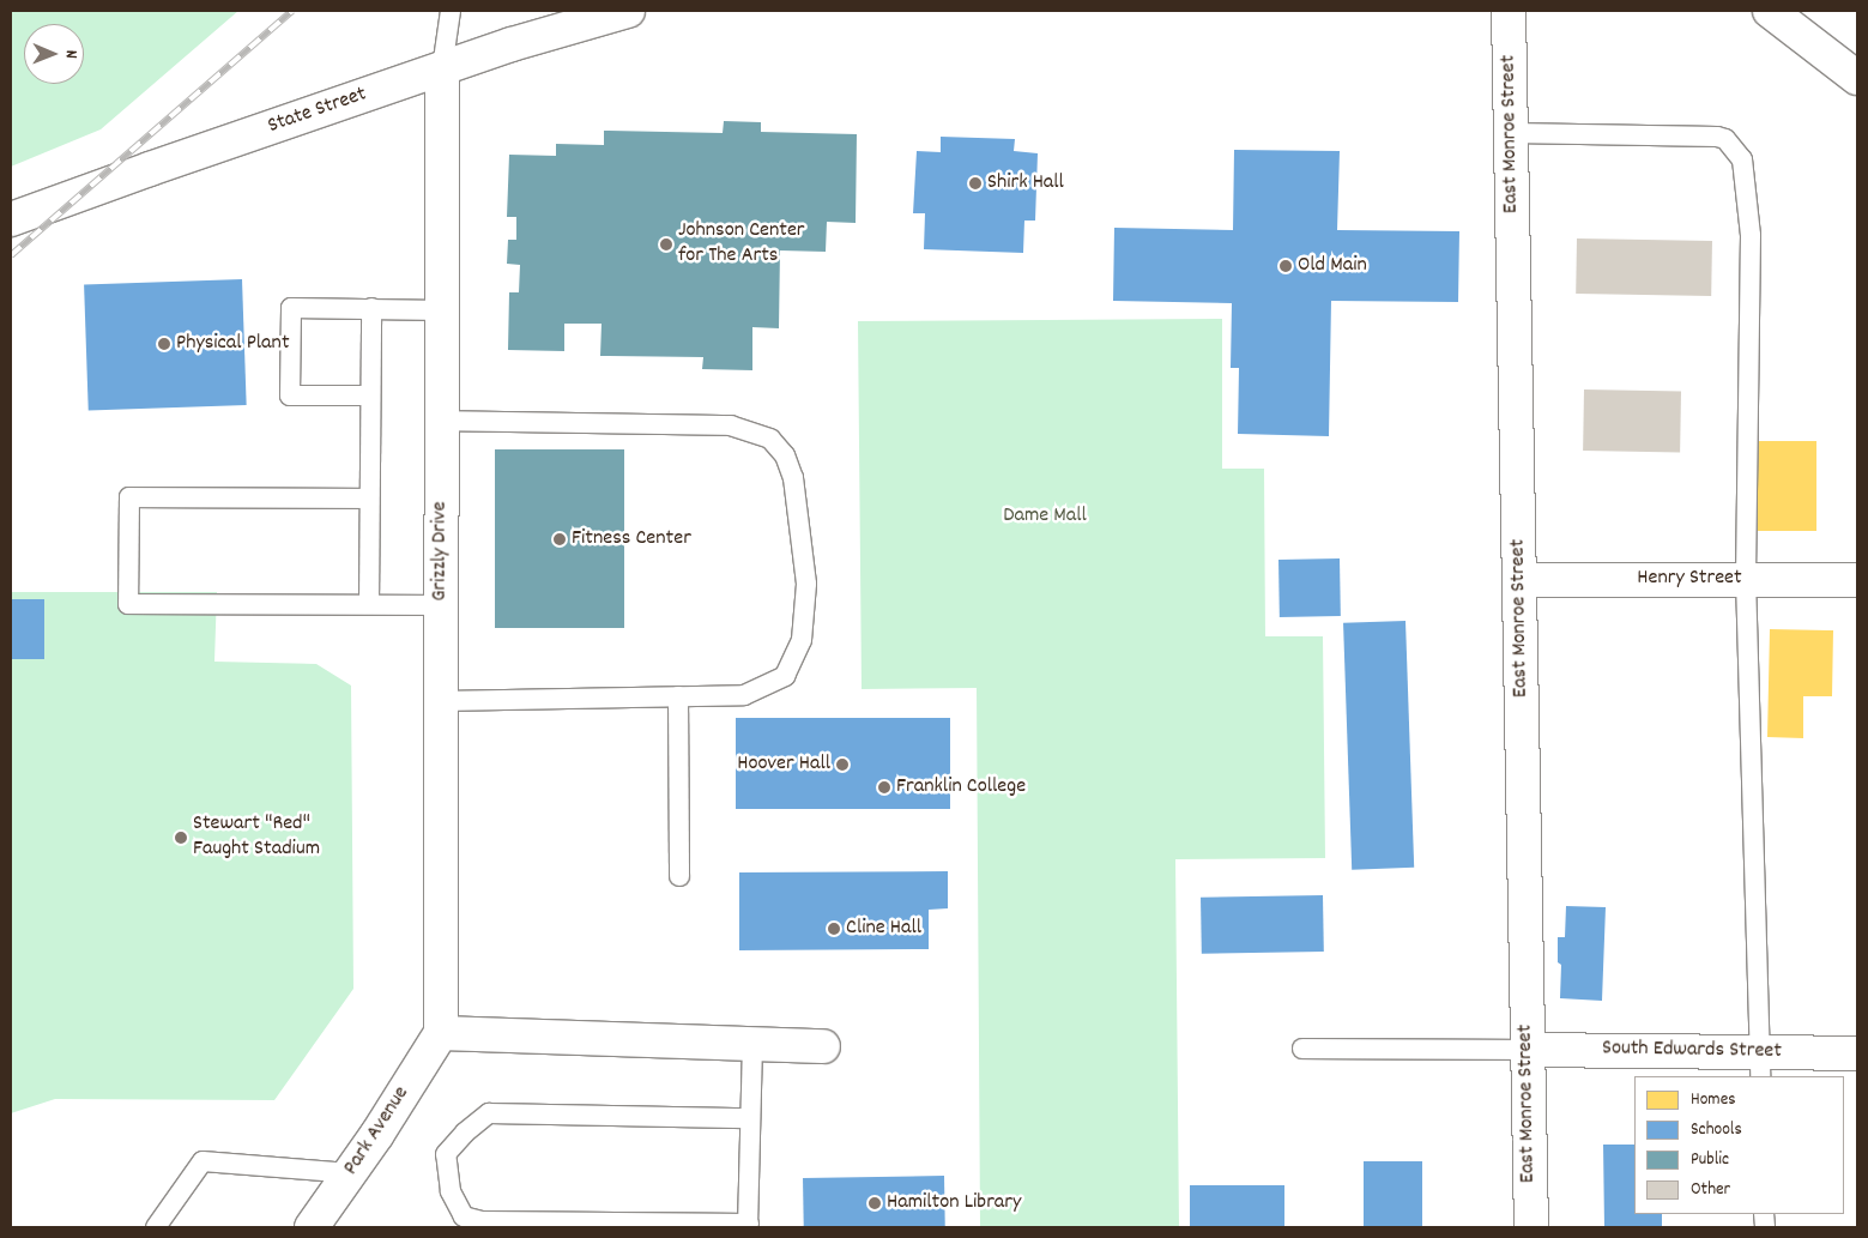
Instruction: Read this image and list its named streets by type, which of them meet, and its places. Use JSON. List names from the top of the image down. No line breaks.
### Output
{"streets":{"street":["State Street","East Monroe Street","Grizzly Drive","Henry Street","South Edwards Street","Park Avenue"]},"crossings":[["State Street","Grizzly Drive"],["East Monroe Street","Henry Street"],["East Monroe Street","South Edwards Street"],["Grizzly Drive","Park Avenue"]],"parks":["Dame Mall"],"places":["Shirk Hall","Johnson Center for The Arts","Old Main","Physical Plant","Fitness Center","Hoover Hall","Franklin College","Stewart \"Red\" Faught Stadium","Cline Hall","Hamilton Library"],"legend":["Homes","Schools","Public","Other"],"north":"right"}
